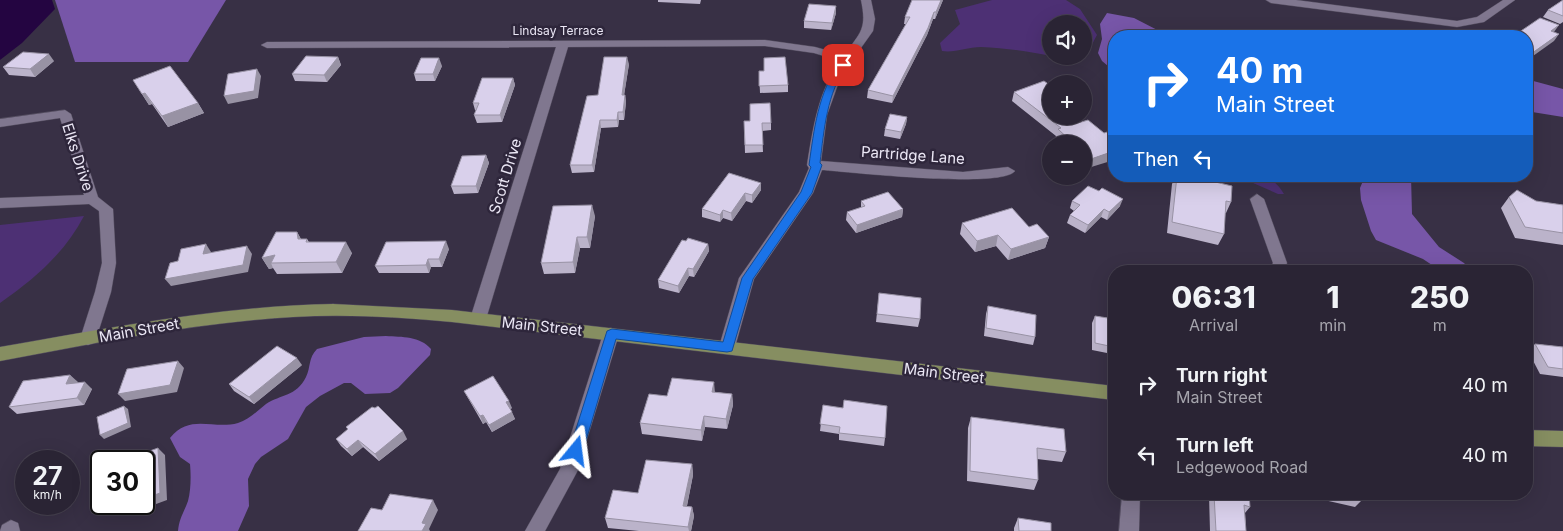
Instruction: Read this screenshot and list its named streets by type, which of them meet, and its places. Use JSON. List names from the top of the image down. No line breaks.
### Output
{"streets":{"main road":["Main Street"],"street":["Lindsay Terrace","Partridge Lane","Elks Drive","Scott Drive"]},"crossings":[["Lindsay Terrace","Scott Drive"],["Elks Drive","Main Street"],["Scott Drive","Main Street"]],"page":{"map_buttons":["+","−"],"turn":["40 m","Main Street"],"then":"Then","eta":["06:31","Arrival","1","min","250","m"],"list":[{"name":"Turn right","note":"Main Street","value":"40 m"},{"name":"Turn left","note":"Ledgewood Road","value":"40 m"}],"speed":"27 km/h","limit":"30"}}
